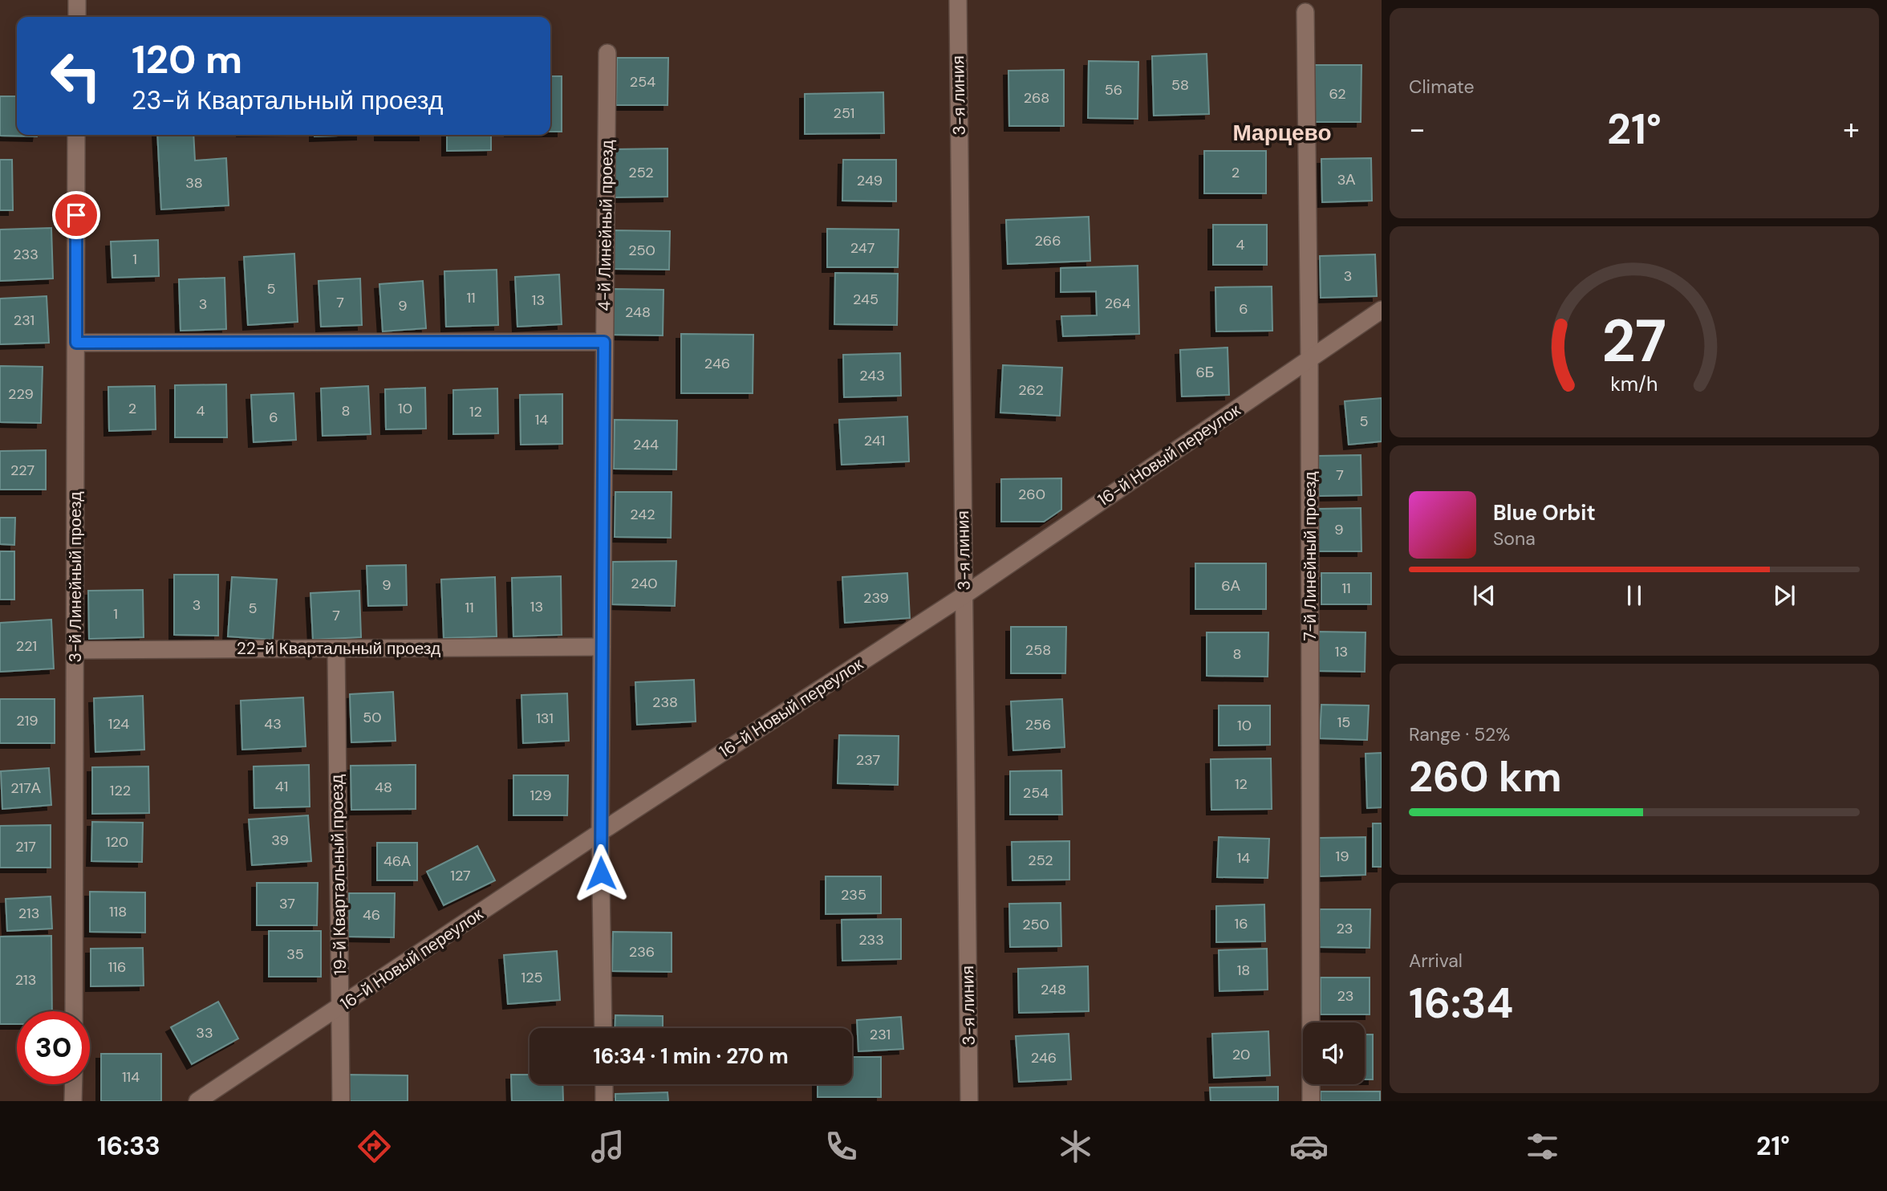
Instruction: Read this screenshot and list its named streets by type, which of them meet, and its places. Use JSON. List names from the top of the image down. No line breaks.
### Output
{"streets":{"street":["3-я линия","4-й Линейный проезд","16-й Новый переулок","7-й Линейный проезд","3-й Линейный проезд","22-й Квартальный проезд","19-й Квартальный проезд"]},"crossings":[["3-я линия","16-й Новый переулок"],["4-й Линейный проезд","16-й Новый переулок"],["4-й Линейный проезд","22-й Квартальный проезд"],["16-й Новый переулок","7-й Линейный проезд"],["16-й Новый переулок","19-й Квартальный проезд"],["3-й Линейный проезд","22-й Квартальный проезд"],["22-й Квартальный проезд","19-й Квартальный проезд"]],"districts":["Марцево"],"house_numbers":["254","58","56","62","268","251","252","2","3А","249","38","266","4","247","250","233","1","3","5","11","245","13","7","264","3","9","6","248","231","246","6Б","243","262","229","2","10","4","8","12","6","14","5","241","244","227","7","260","242","9","240","9","6А","11","239","3","13","11","5","1","7","221","258","13","8","238","50","131","219","15","124","43","256","10","237","12","41","48","217А","122","254","129","39","120","217","19","14","252","46А","127","235","37","118","213","46","16","250","23","233","236","35","116","18","125","213","248","23","33","231","20","246","114"],"page":{"tile":["Climate",["Range · 52%","260 km"],["Arrival","16:34"]],"turn":["120 m","23-й Квартальный проезд"],"heat":["−","21°","+"],"song":["Blue Orbit","Sona"],"limit":"30","trip":"16:34 · 1 min · 270 m","tabs":["16:33","21°"],"gauge":["27","km/h"]}}
